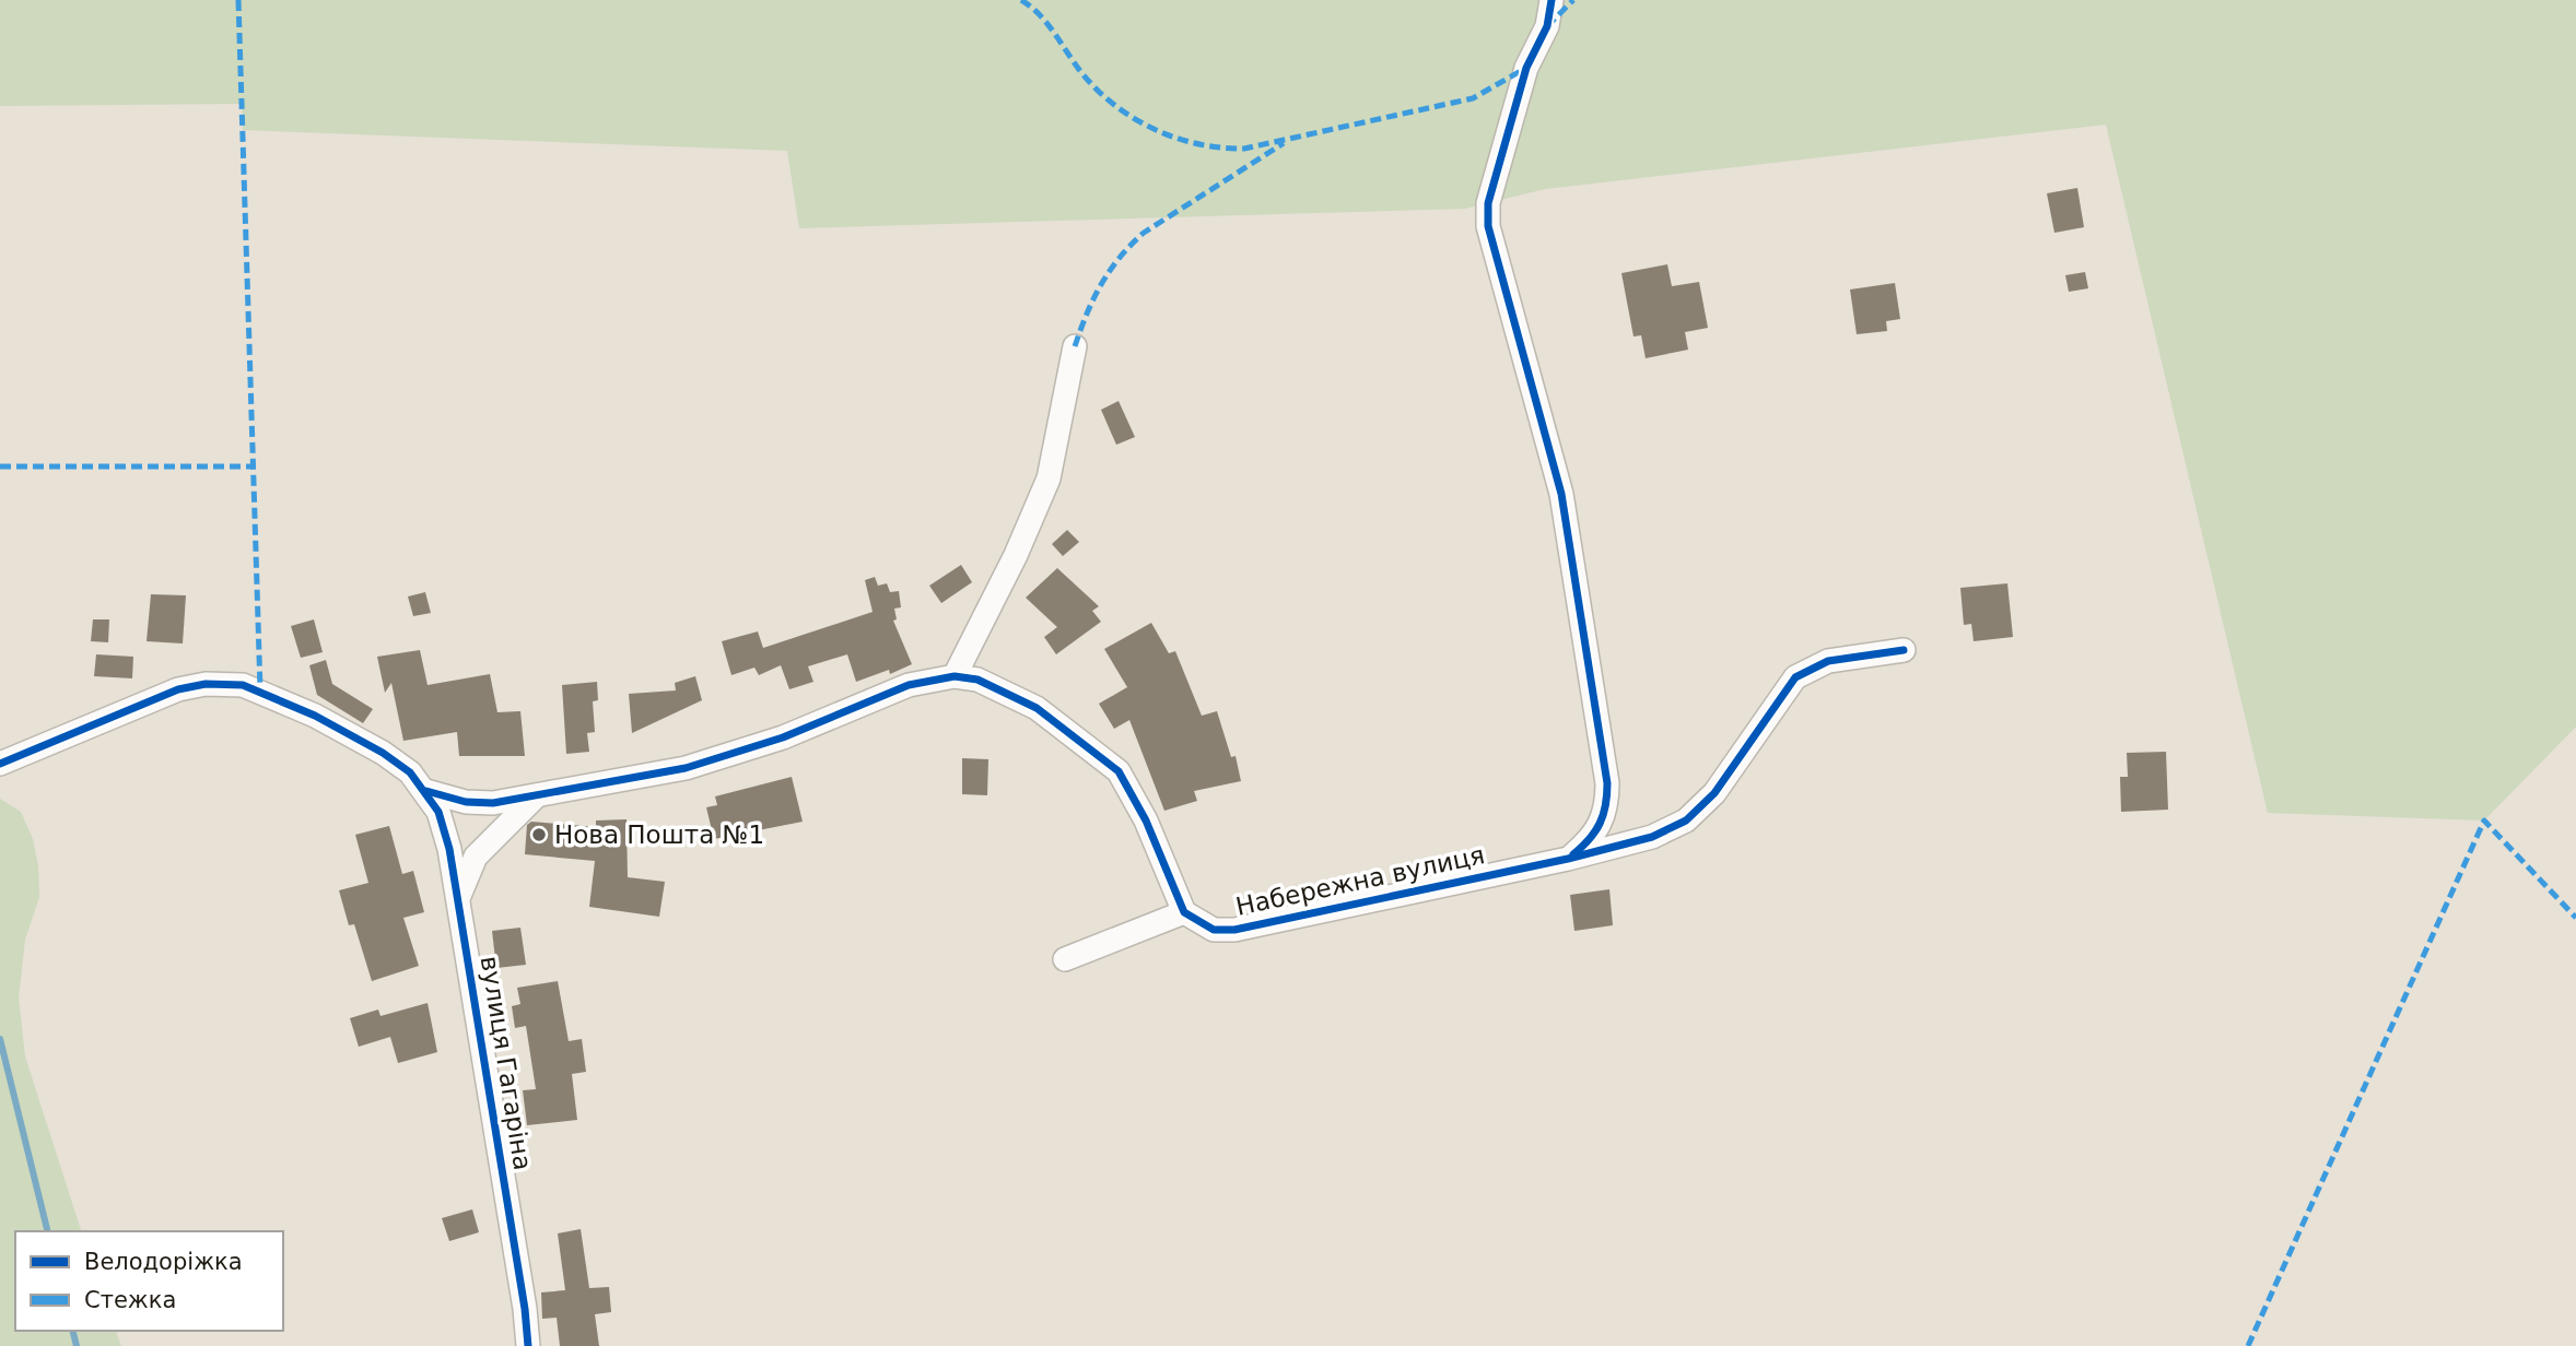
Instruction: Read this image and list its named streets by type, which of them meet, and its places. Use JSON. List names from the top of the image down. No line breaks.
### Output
{"streets":{"street":["Набережна вулиця","вулиця Гагаріна"]},"places":["Нова Пошта №1"],"legend":["Велодоріжка","Стежка"]}
